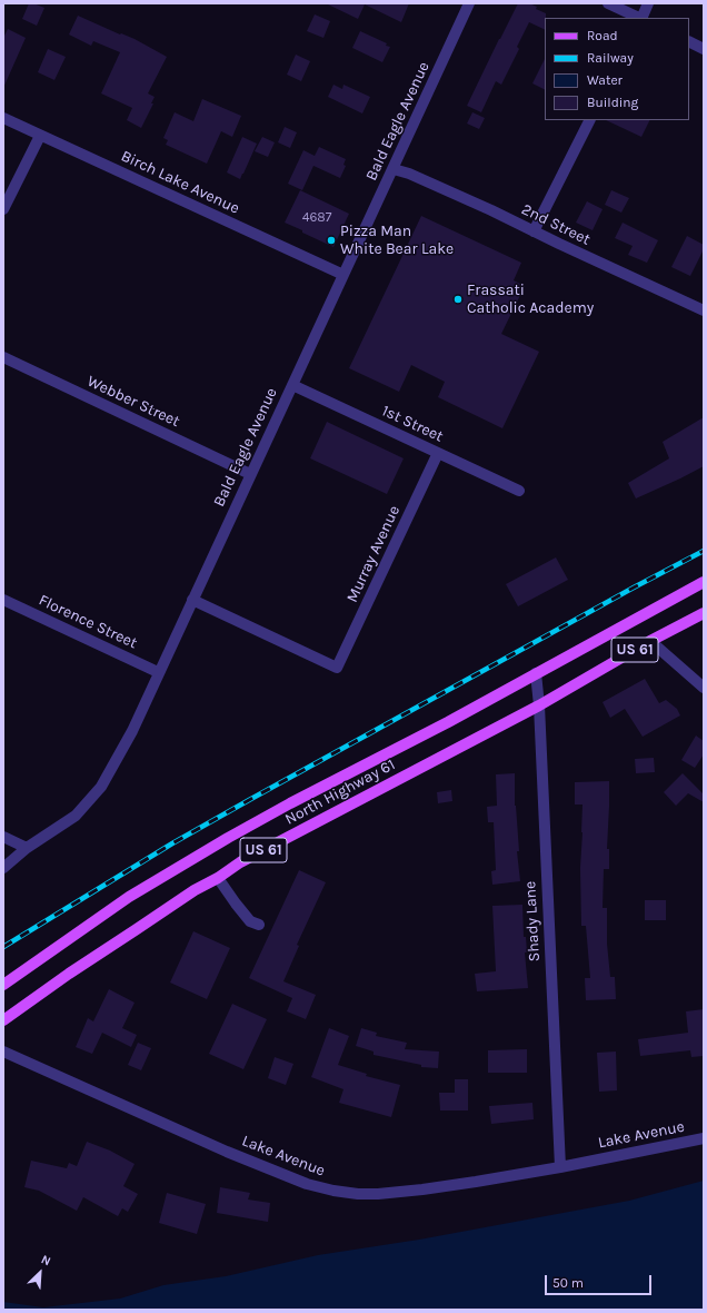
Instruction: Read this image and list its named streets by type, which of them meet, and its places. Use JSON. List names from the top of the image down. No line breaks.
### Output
{"streets":{"main road":["US 61","North Highway 61"],"street":["Bald Eagle Avenue","Birch Lake Avenue","2nd Street","Webber Street","1st Street","Murray Avenue","Florence Street","Shady Lane","Lake Avenue"]},"crossings":[["Bald Eagle Avenue","Birch Lake Avenue"],["Bald Eagle Avenue","2nd Street"],["Bald Eagle Avenue","Webber Street"],["Bald Eagle Avenue","1st Street"],["Bald Eagle Avenue","Murray Avenue"],["Bald Eagle Avenue","Florence Street"],["1st Street","Murray Avenue"],["North Highway 61","Shady Lane"],["Shady Lane","Lake Avenue"]],"places":["Pizza Man White Bear Lake","Frassati Catholic Academy"],"house_numbers":["4687"],"legend":["Road","Railway","Water","Building"],"scale_bar":"50 m","north":"top right"}
